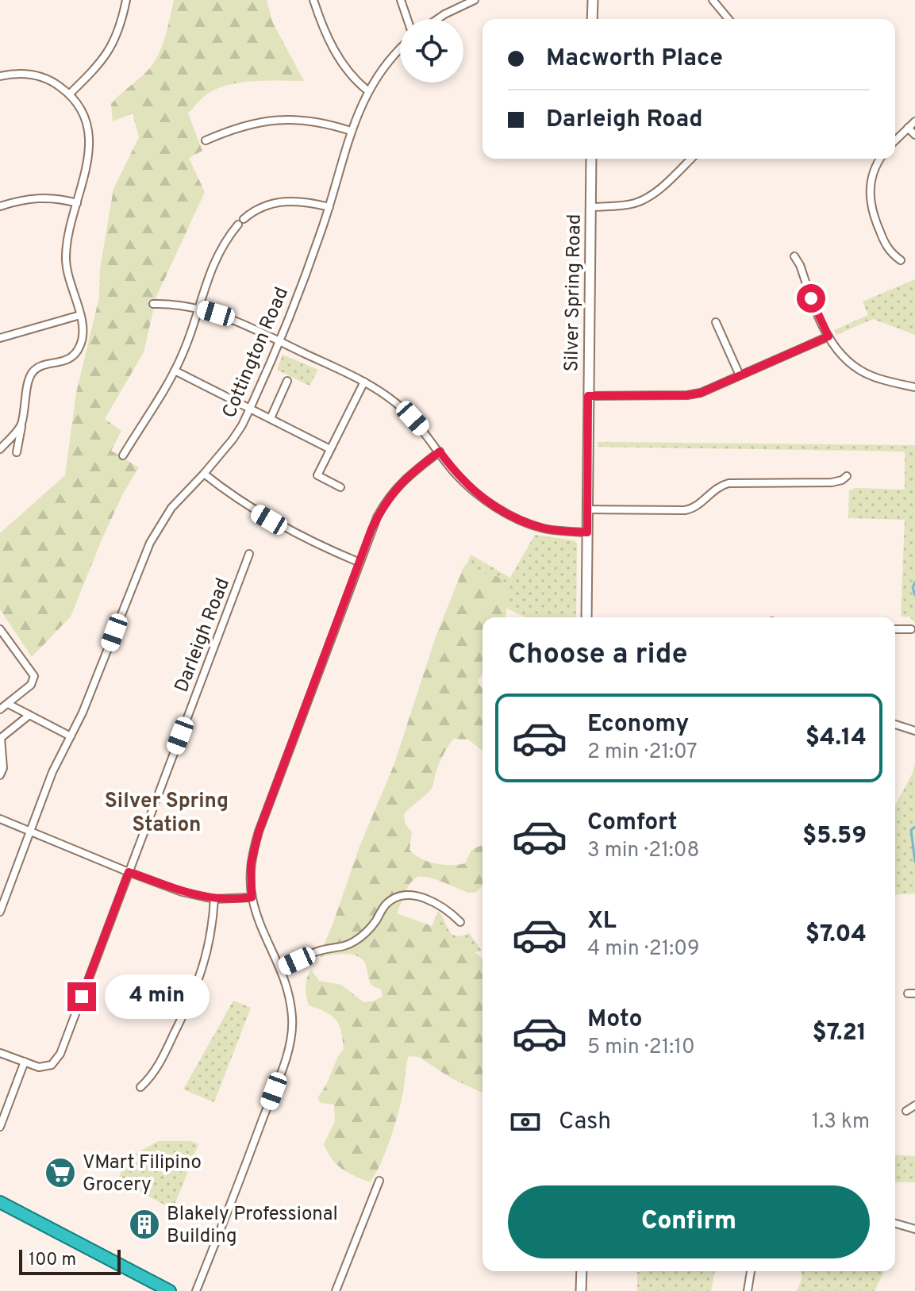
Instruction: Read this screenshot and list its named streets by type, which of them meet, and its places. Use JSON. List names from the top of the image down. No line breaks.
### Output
{"streets":{"main road":["Silver Spring Road"],"street":["Cottington Road","Darleigh Road"]},"districts":["Silver Spring Station"],"places":{"supermarket":["VMart Filipino Grocery"],"building":["Blakely Professional Building"]},"scale_bar":"100 m","page":{"banner":["Macworth Place","Darleigh Road"],"heading":"Choose a ride","list":[{"name":"Economy","note":"2 min · 21:07","value":"$4.14"},{"name":"Comfort","note":"3 min · 21:08","value":"$5.59"},{"name":"XL","note":"4 min · 21:09","value":"$7.04"},{"name":"Moto","note":"5 min · 21:10","value":"$7.21"}],"bubble":"4 min","pay":["Cash","1.3 km"],"buttons":"Confirm","scale":"100 m"}}
